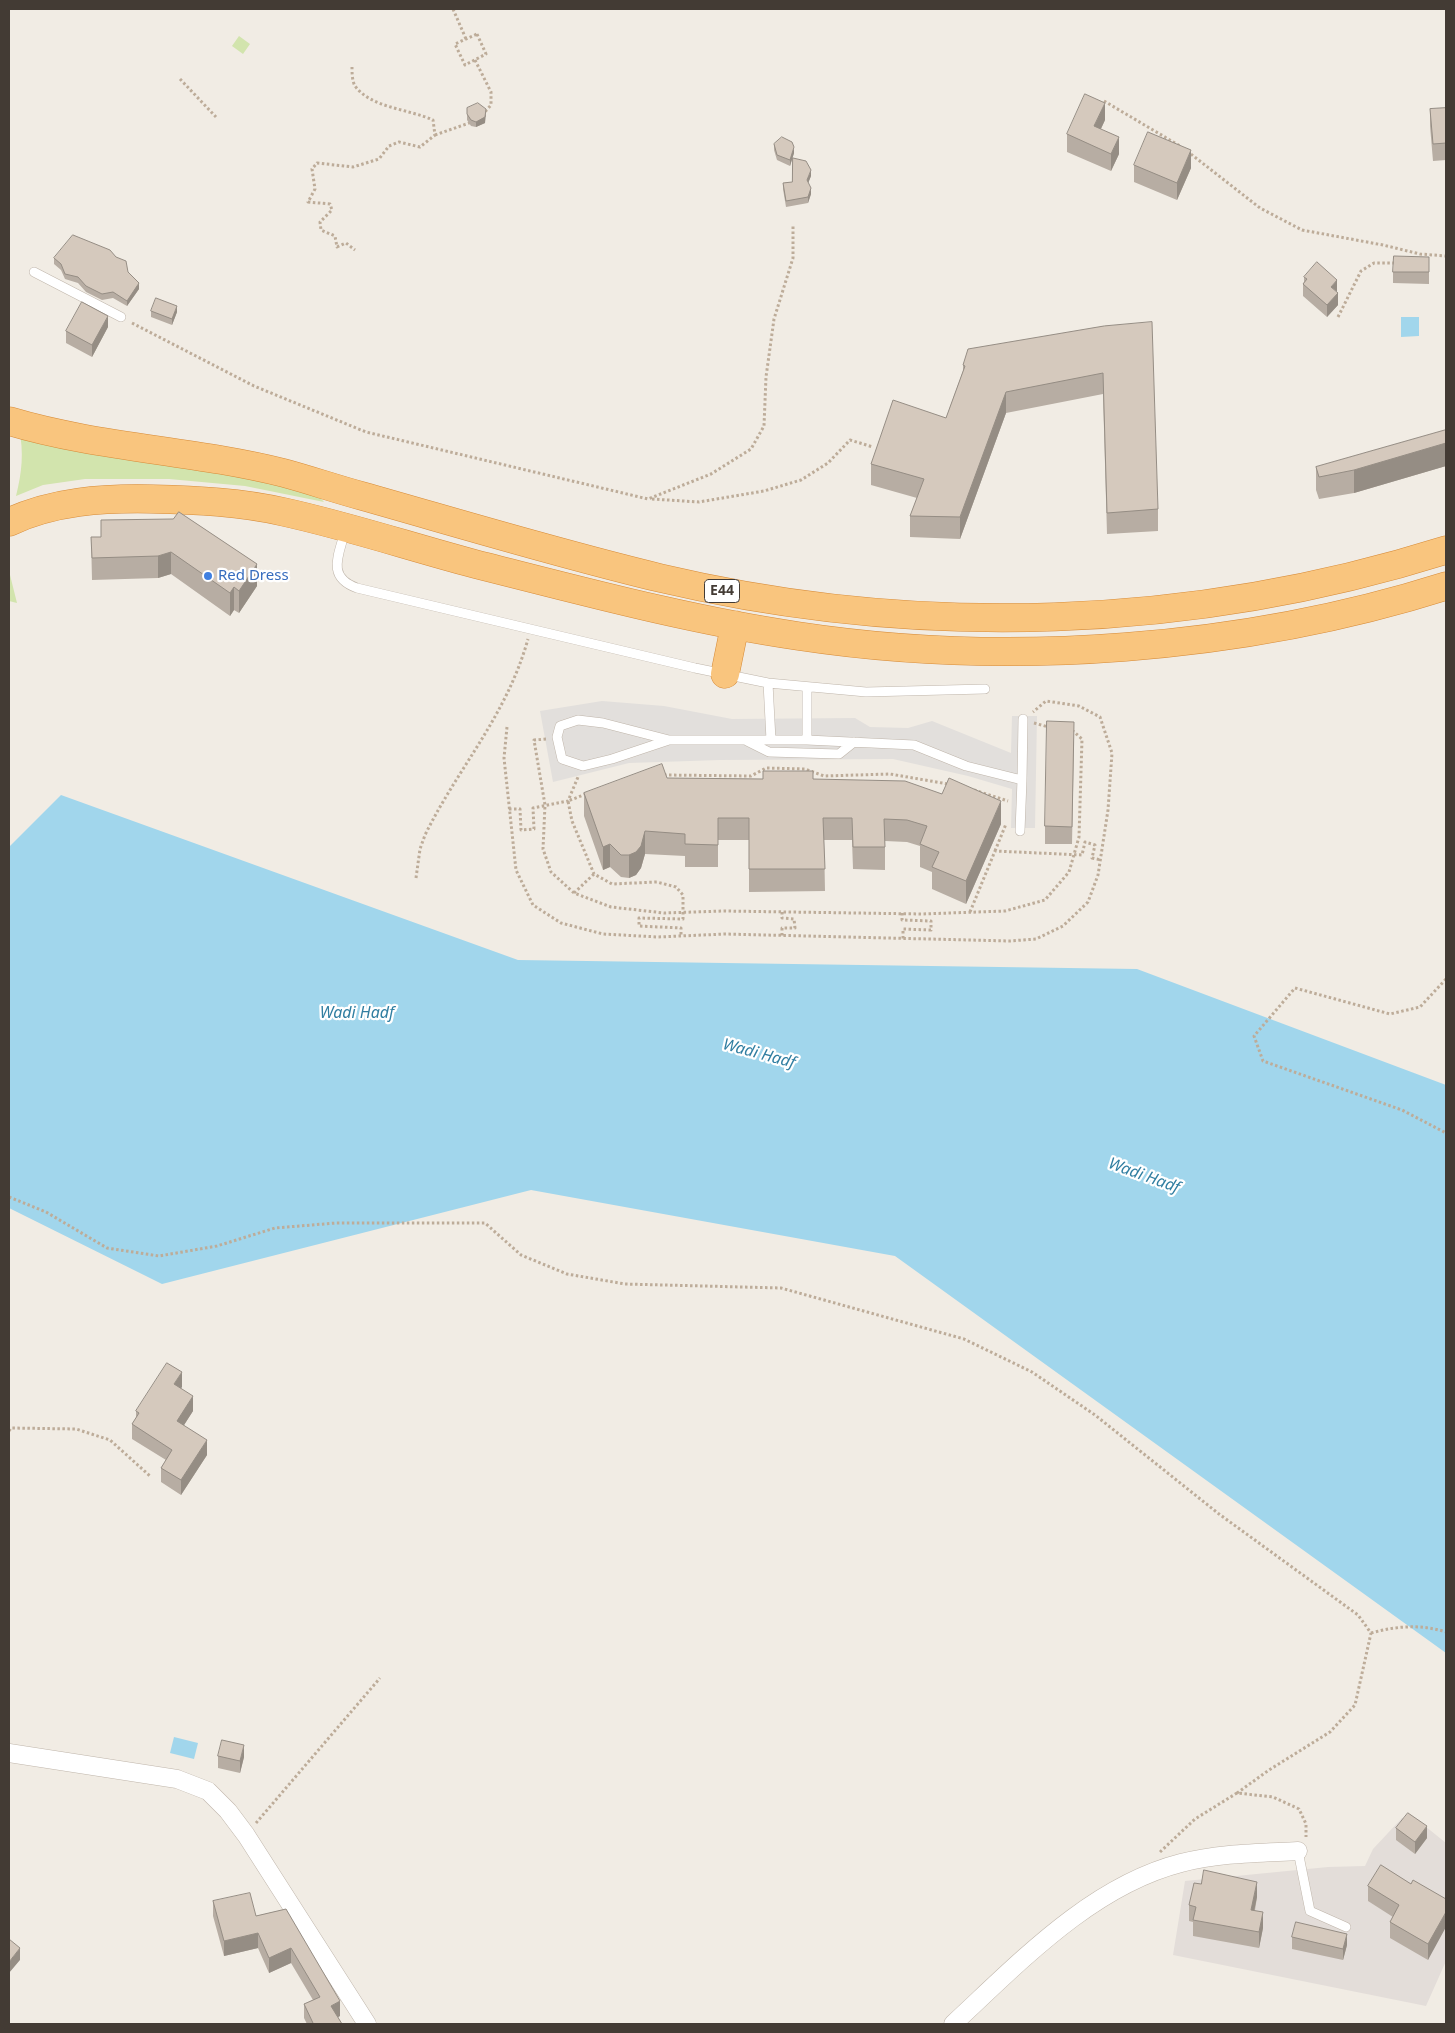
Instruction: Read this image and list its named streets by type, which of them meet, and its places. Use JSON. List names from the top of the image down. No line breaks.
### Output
{"streets":{"highway":["E44"]},"water":["Wadi Hadf"],"places":["Red Dress"]}
